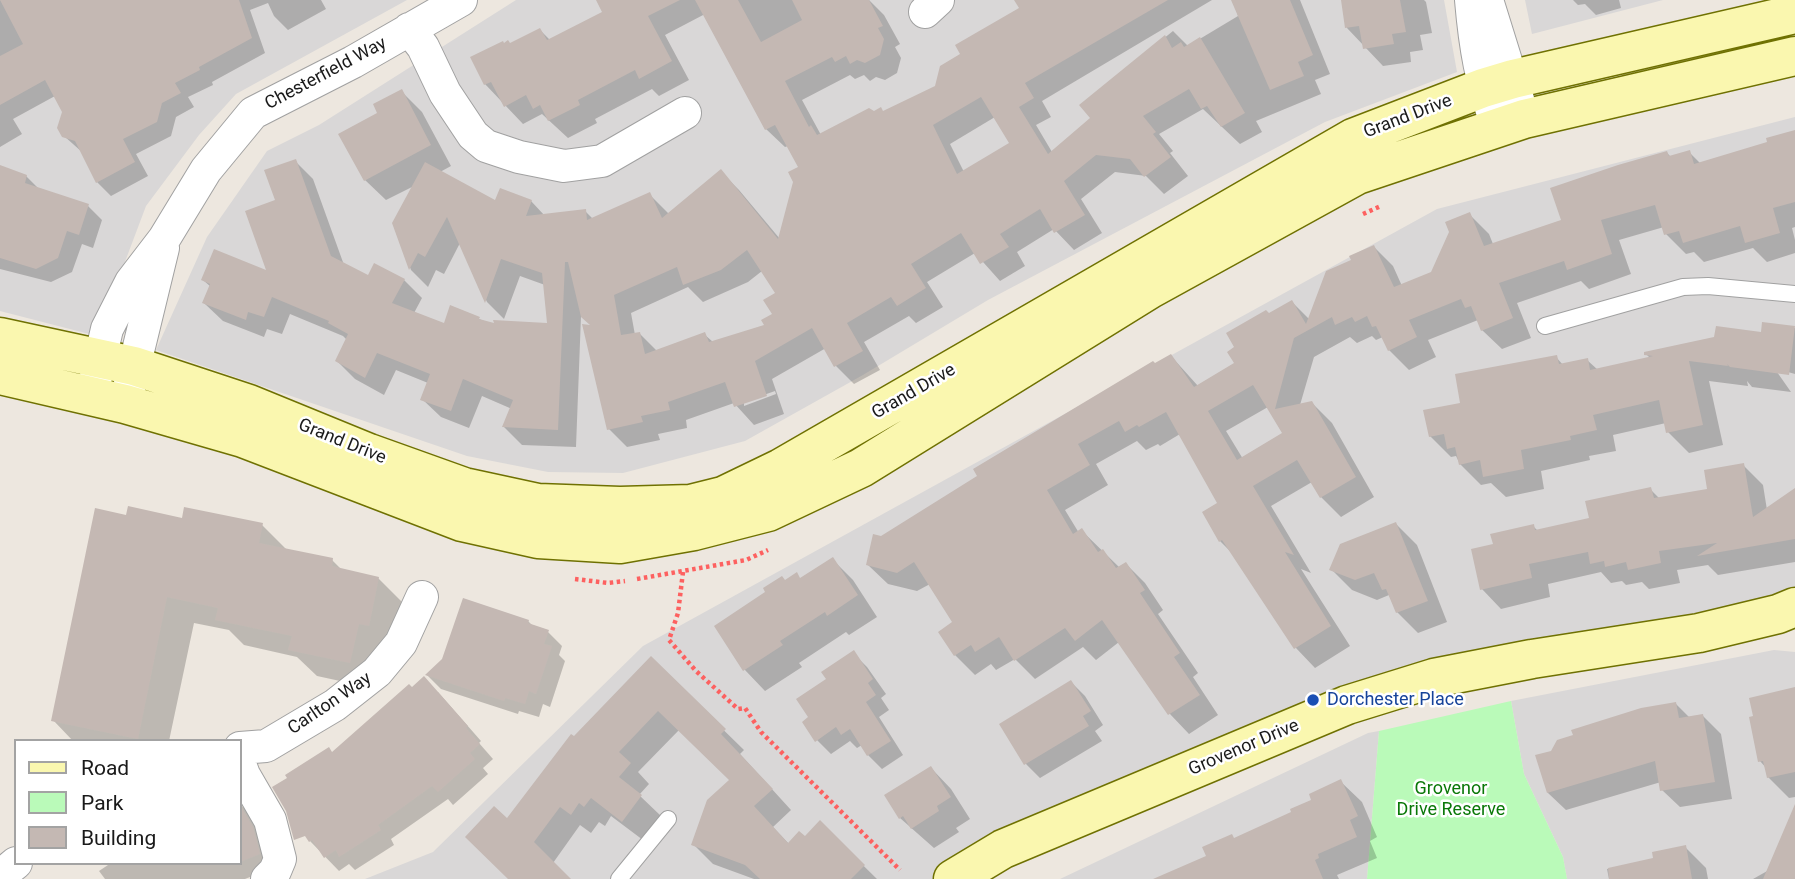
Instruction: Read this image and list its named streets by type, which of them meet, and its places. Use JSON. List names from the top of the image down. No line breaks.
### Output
{"streets":{"main road":["Grand Drive","Grovenor Drive"],"street":["Chesterfield Way","Carlton Way"]},"crossings":[["Chesterfield Way","Grand Drive"]],"parks":["Grovenor Drive Reserve"],"places":["Dorchester Place"],"legend":["Road","Park","Building"]}
